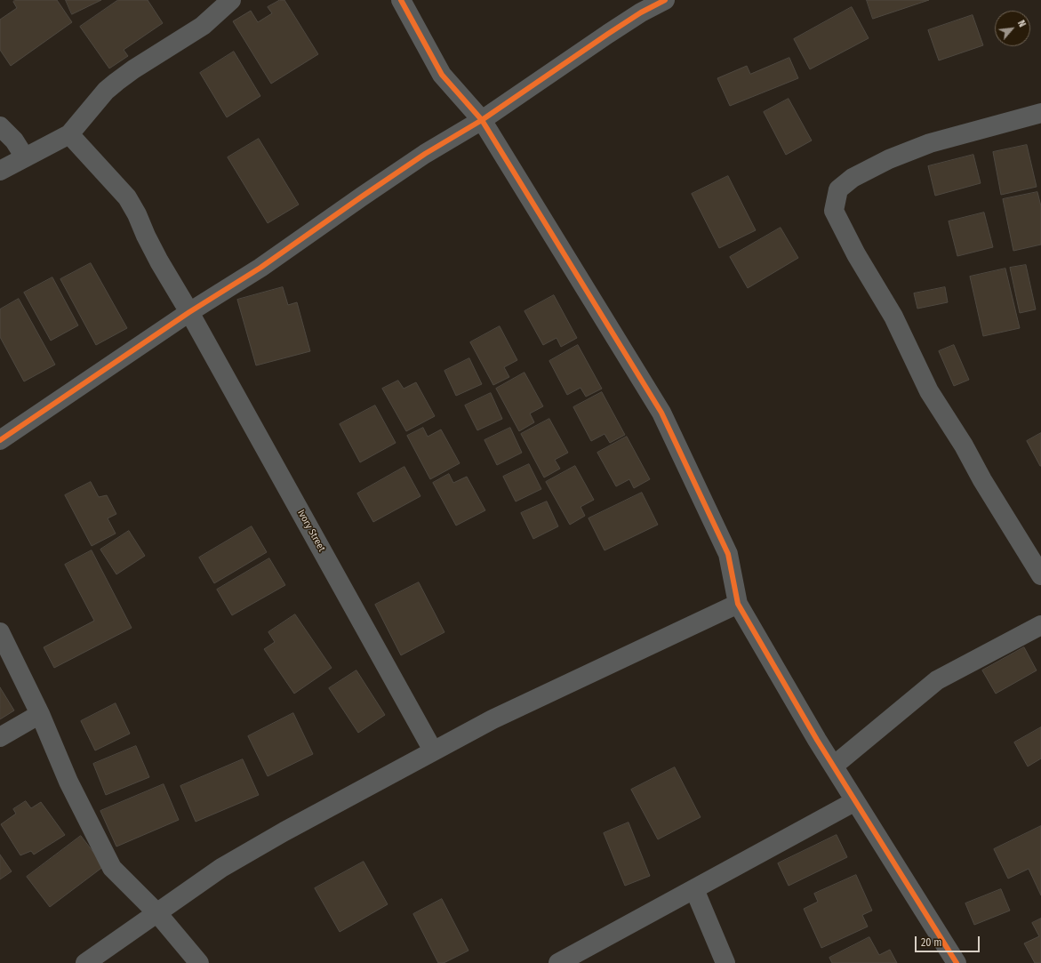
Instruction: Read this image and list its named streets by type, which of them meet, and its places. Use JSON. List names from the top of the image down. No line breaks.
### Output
{"streets":{"street":["Ivory Street"]},"scale_bar":"20 m","north":"top right"}
